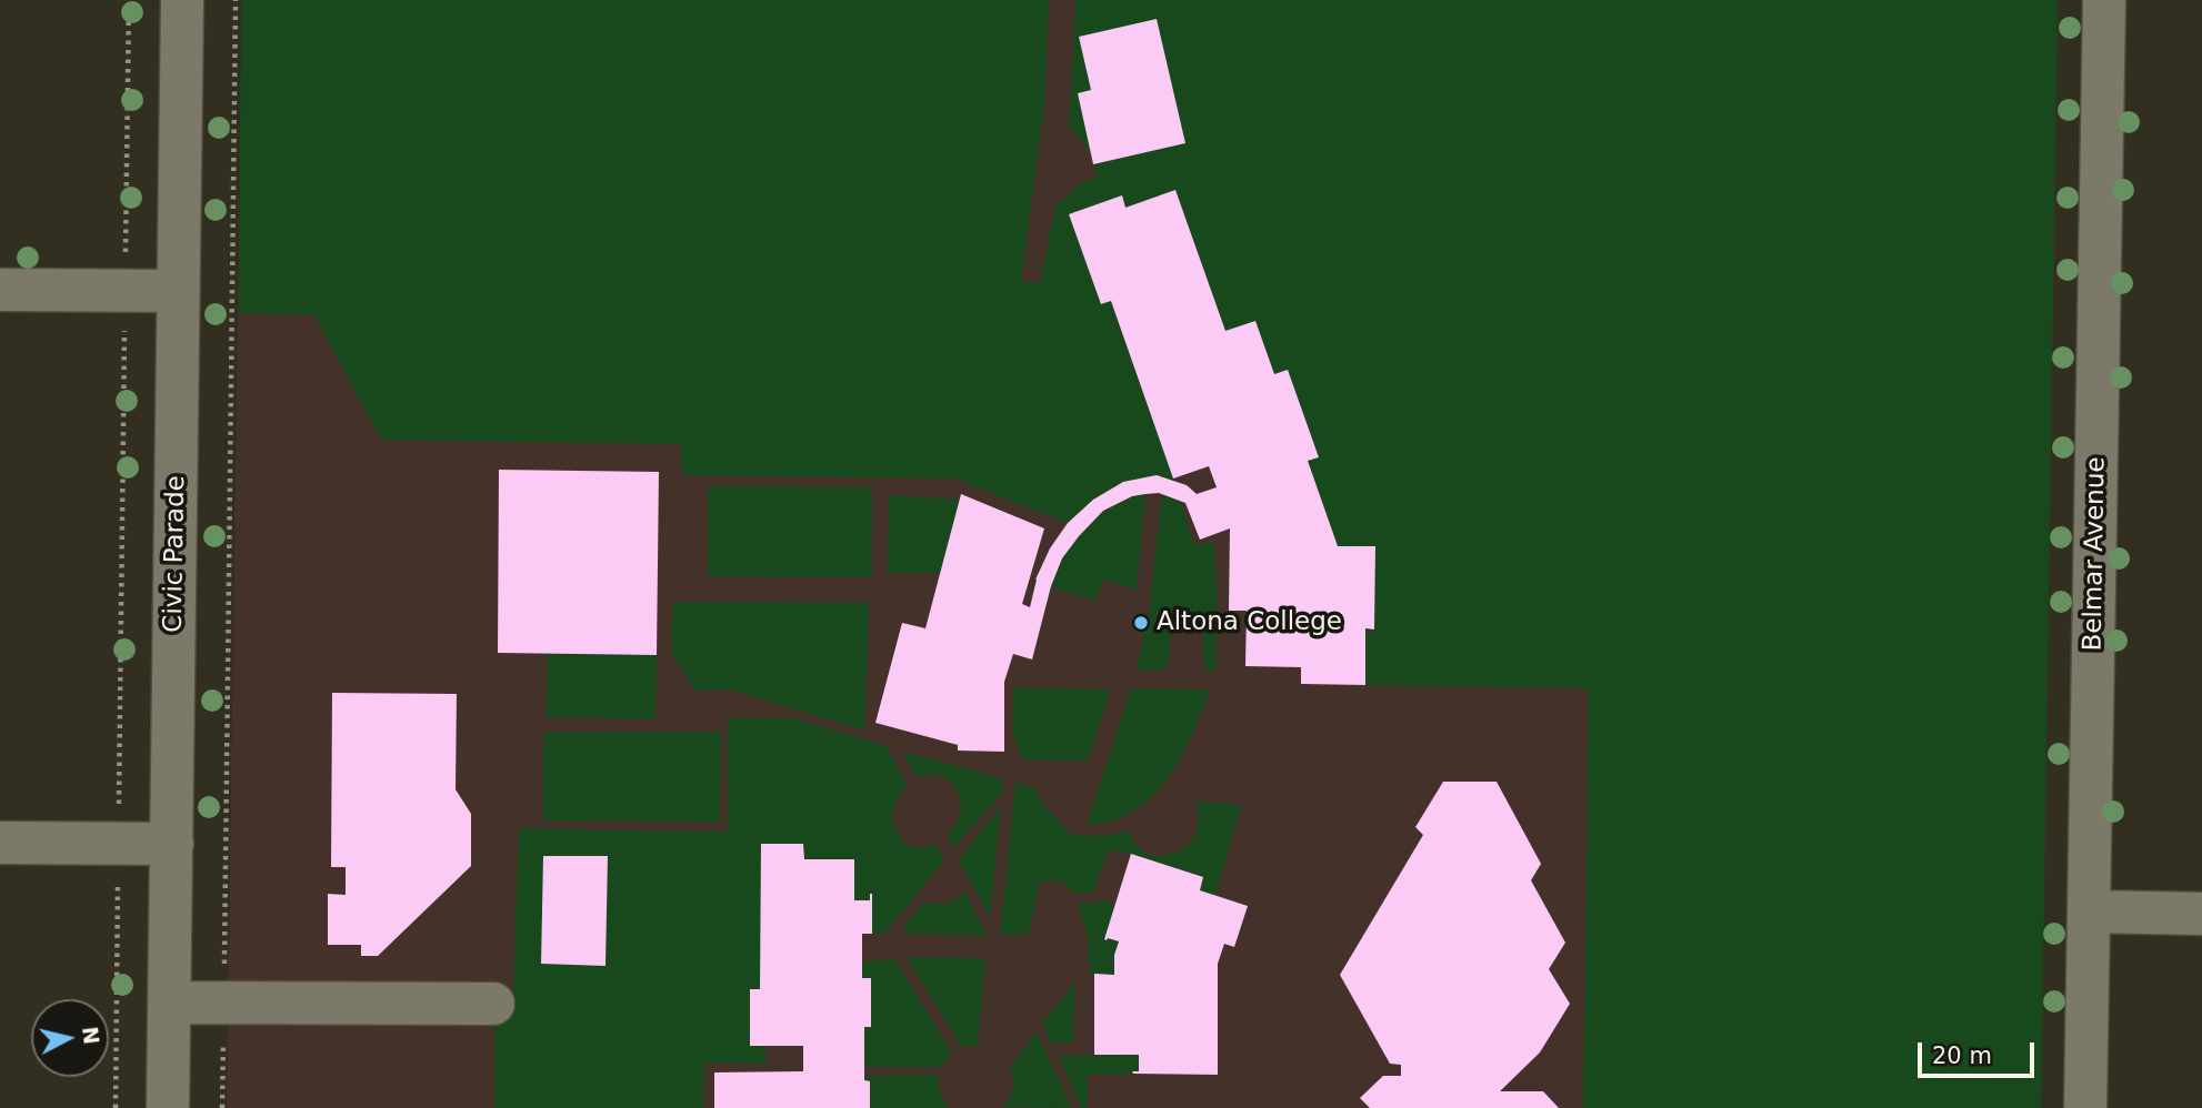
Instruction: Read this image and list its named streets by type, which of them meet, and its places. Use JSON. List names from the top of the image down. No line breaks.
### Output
{"streets":{"street":["Civic Parade","Belmar Avenue"]},"places":["Altona College"],"scale_bar":"20 m","north":"right"}
